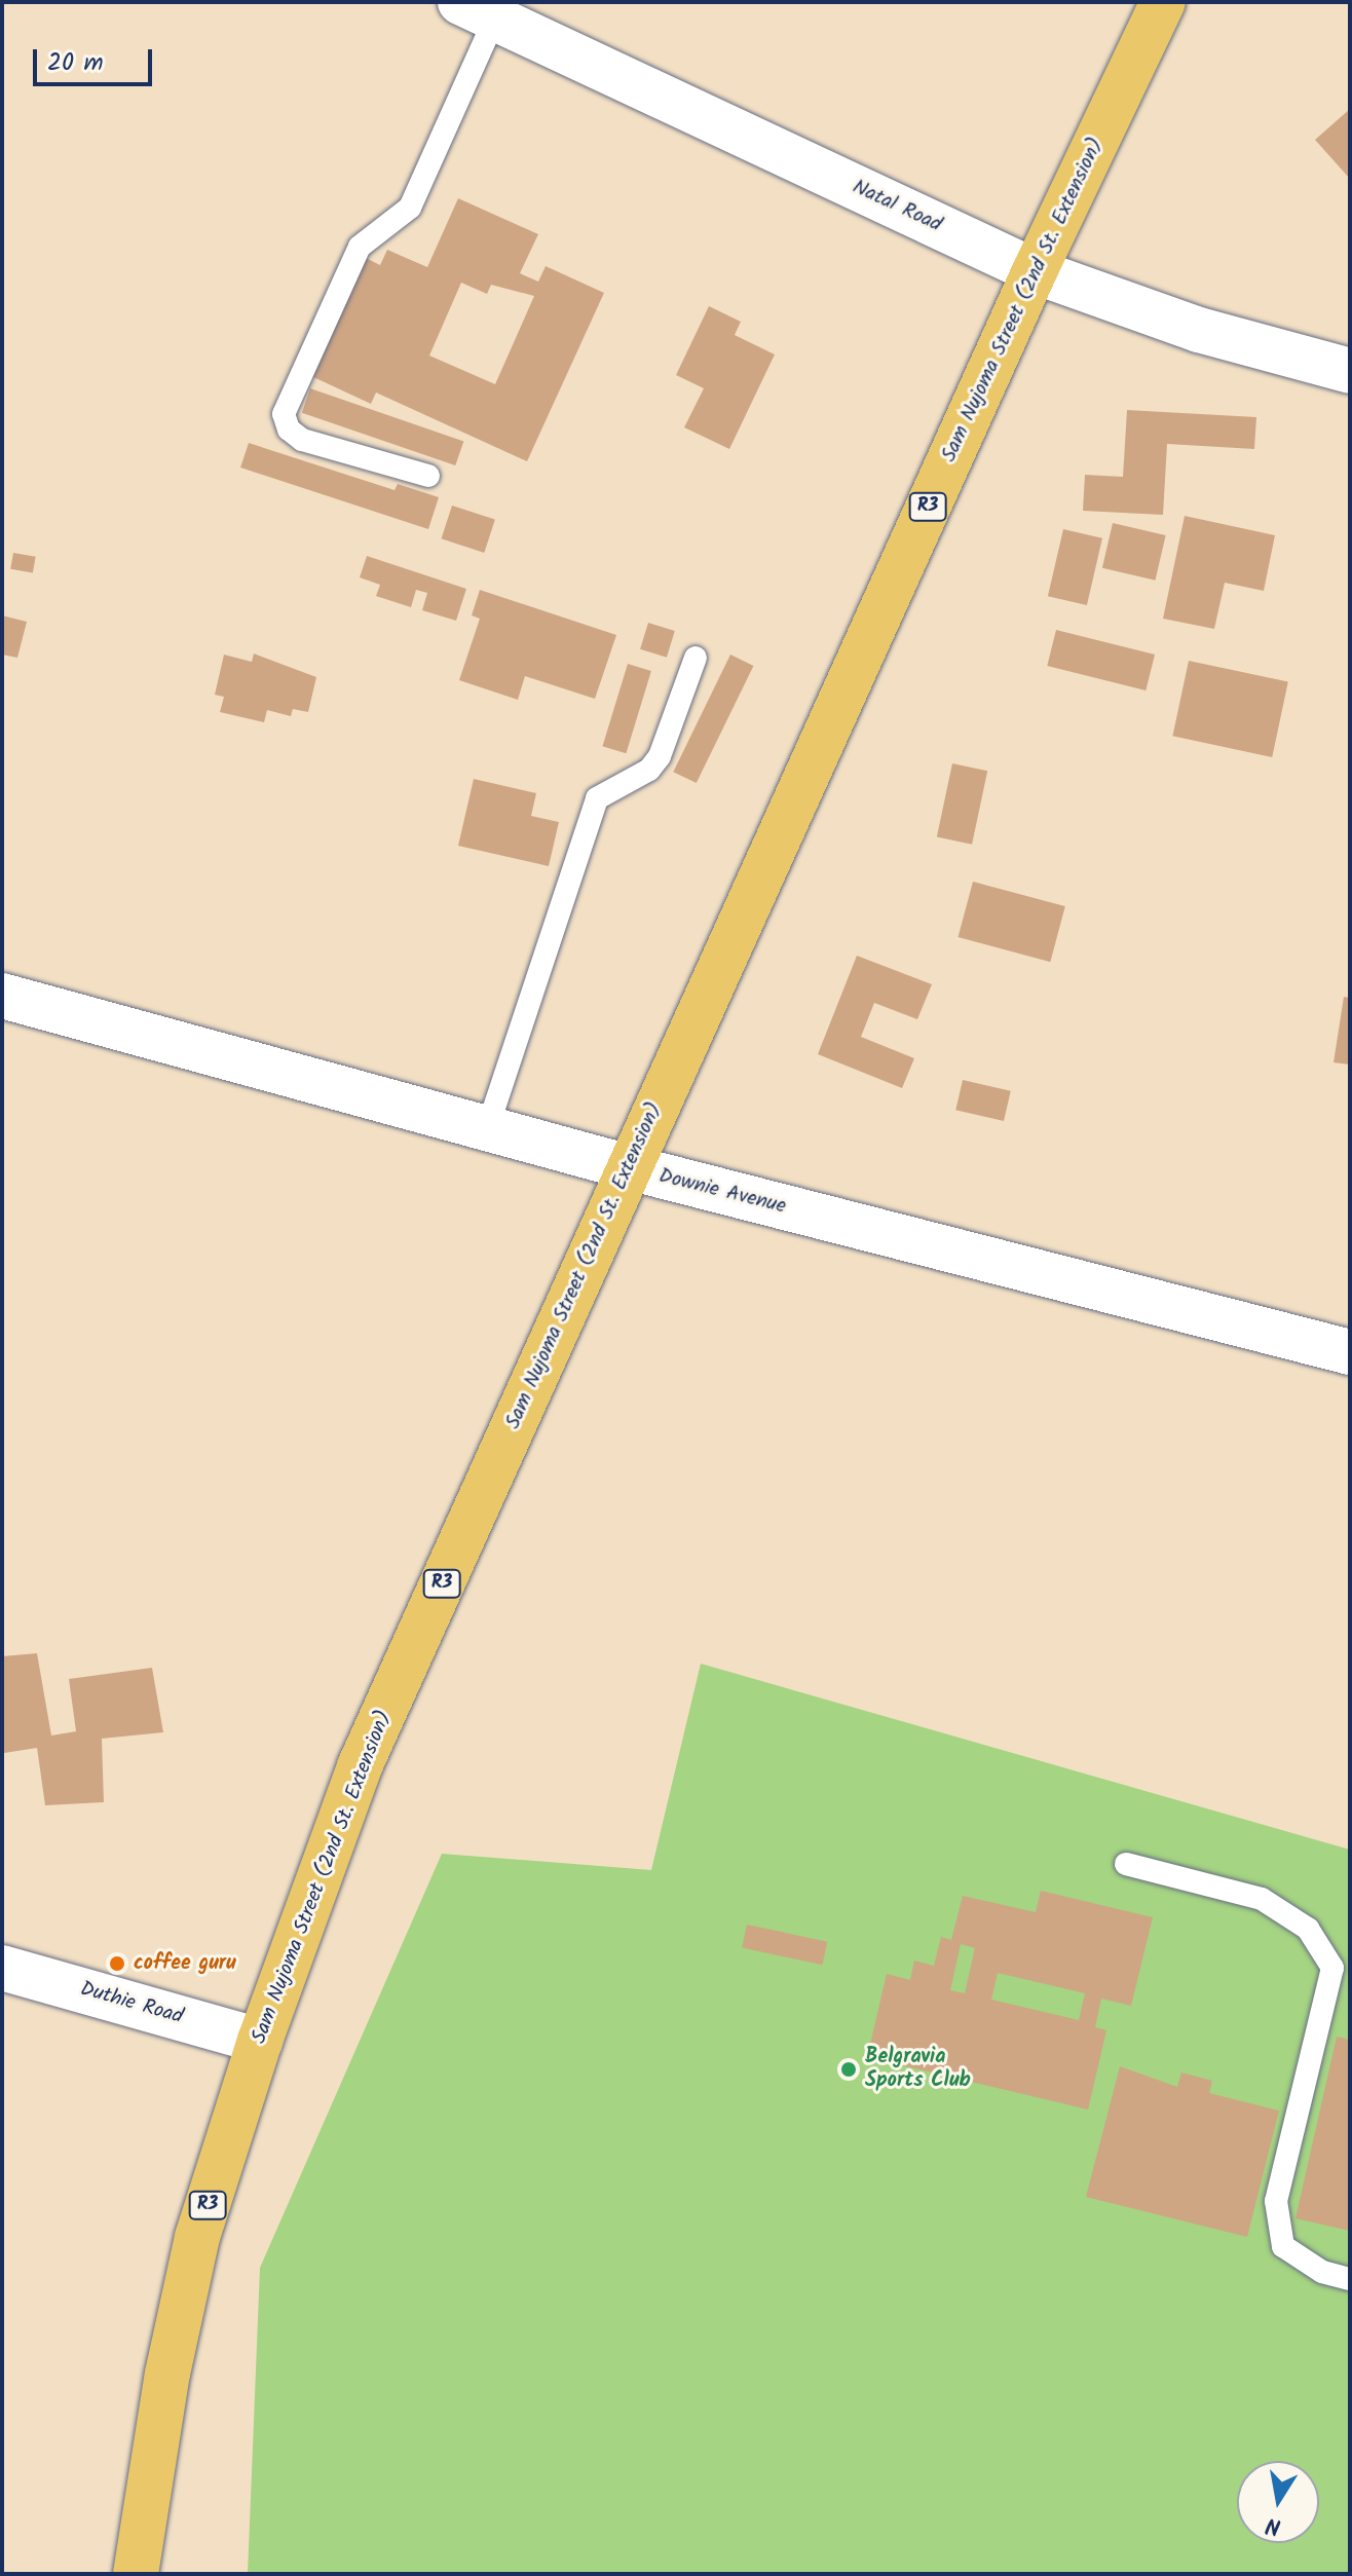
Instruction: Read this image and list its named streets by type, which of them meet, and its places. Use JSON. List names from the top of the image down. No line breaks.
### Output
{"streets":{"highway":["Sam Nujoma Street (2nd St. Extension)","R3"],"street":["Natal Road","Downie Avenue","Duthie Road"]},"crossings":[["Natal Road","Sam Nujoma Street (2nd St. Extension)"],["Sam Nujoma Street (2nd St. Extension)","Downie Avenue"],["Sam Nujoma Street (2nd St. Extension)","Duthie Road"]],"places":["coffee guru","Belgravia Sports Club"],"scale_bar":"20 m","north":"bottom"}
